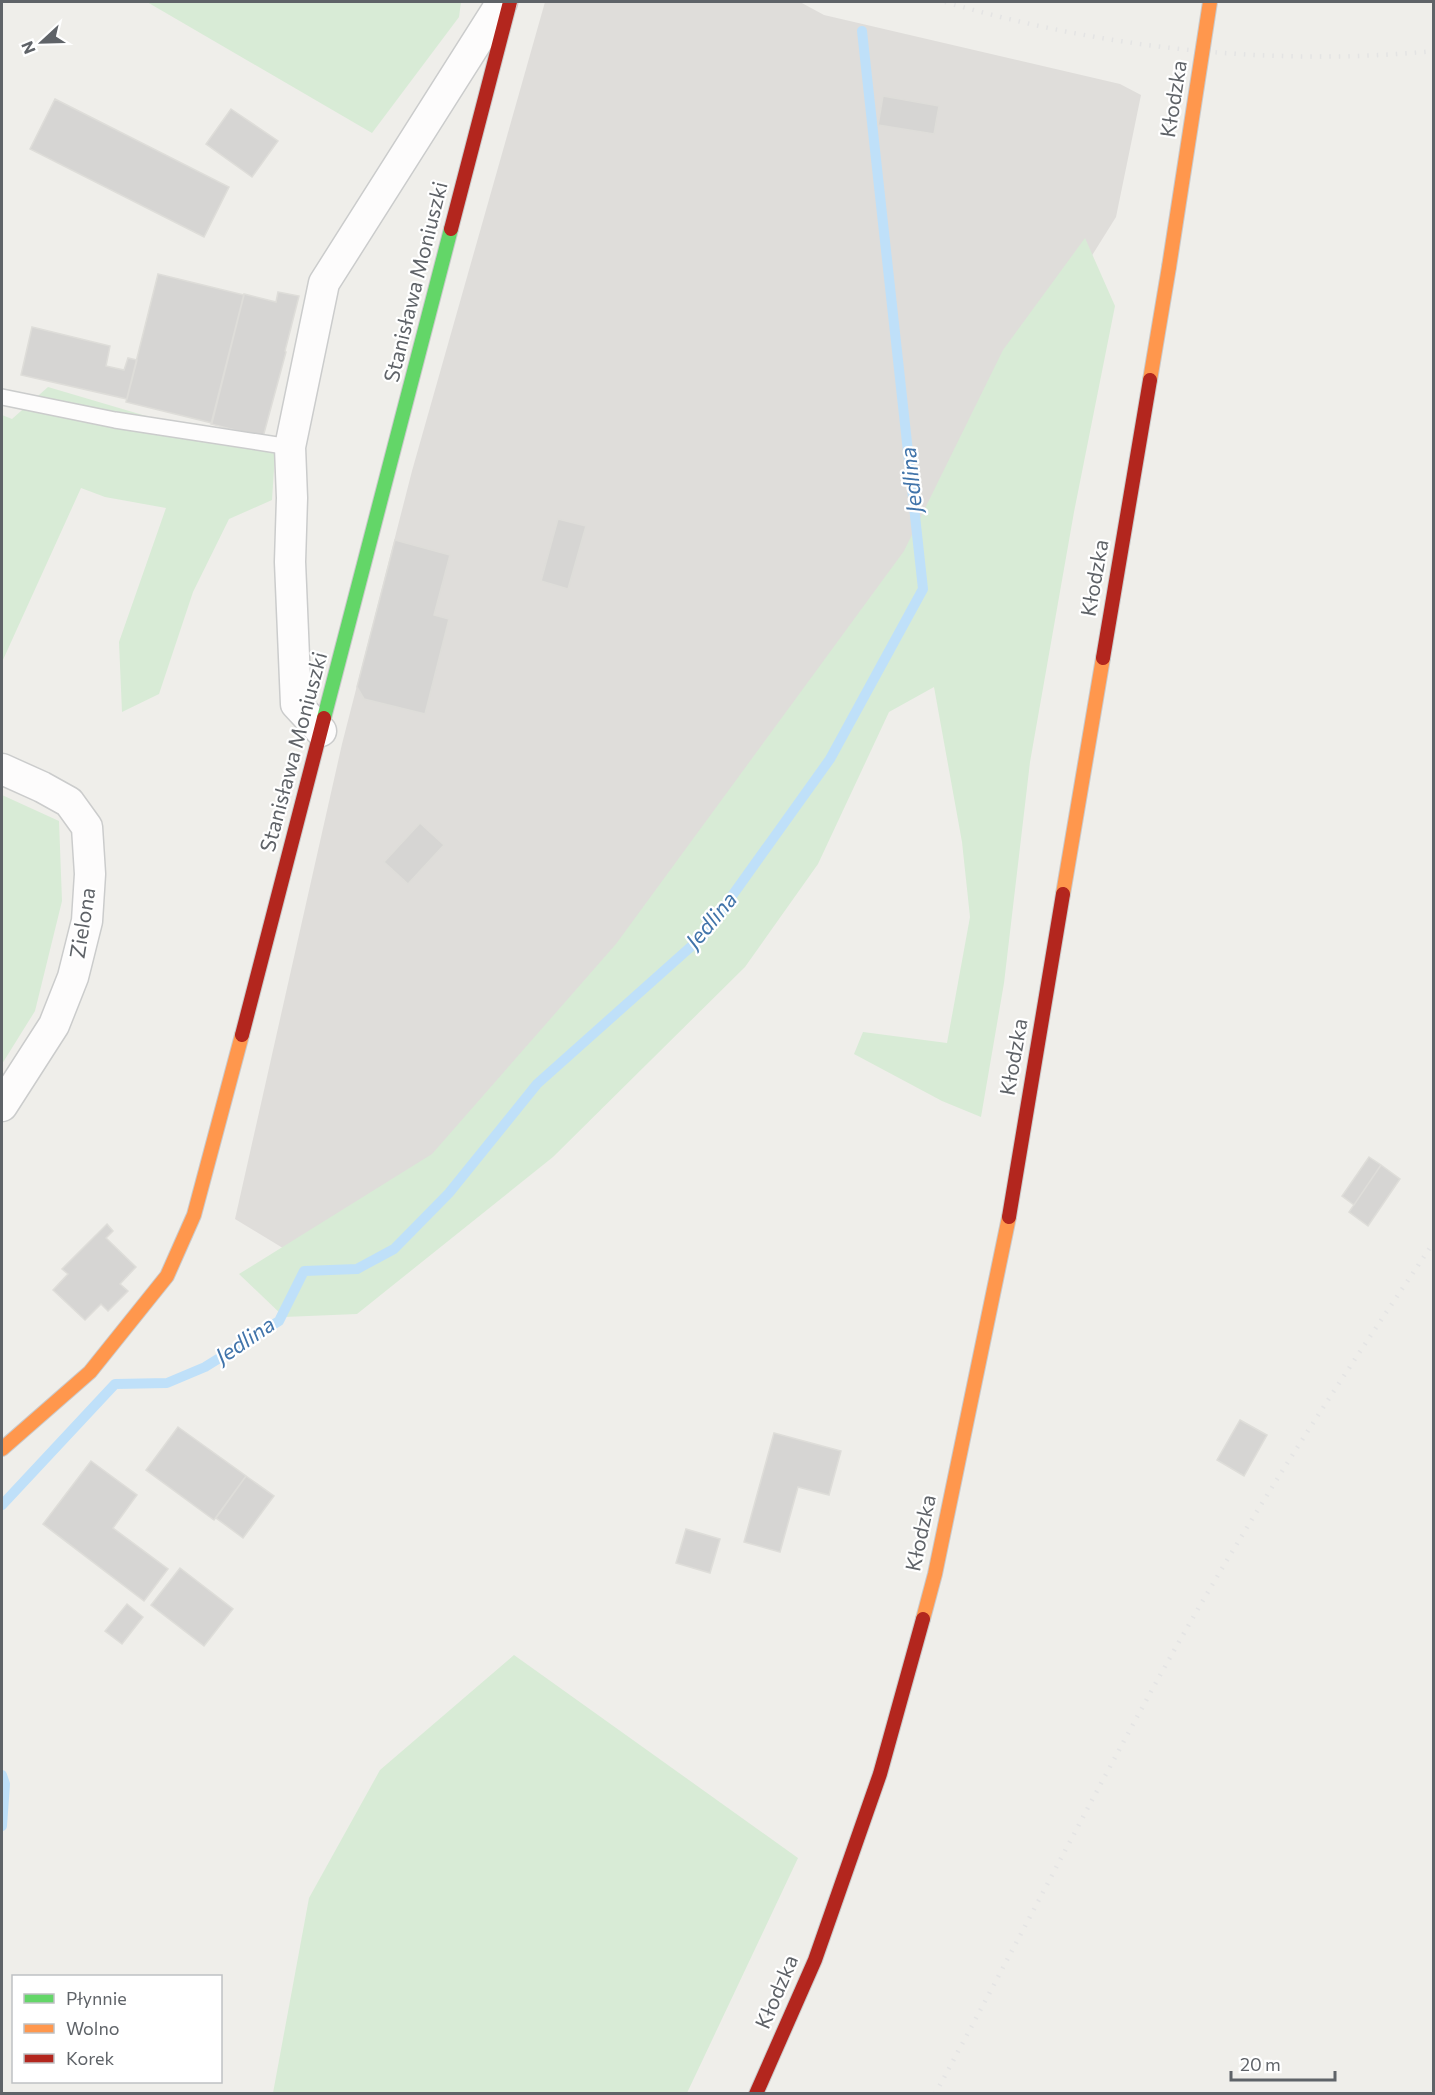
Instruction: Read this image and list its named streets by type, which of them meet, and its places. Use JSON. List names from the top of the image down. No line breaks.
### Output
{"streets":{"main road":["Kłodzka","Stanisława Moniuszki"],"street":["Zielona"]},"water":["Jedlina"],"legend":["Płynnie","Wolno","Korek"],"scale_bar":"20 m","north":"left"}
